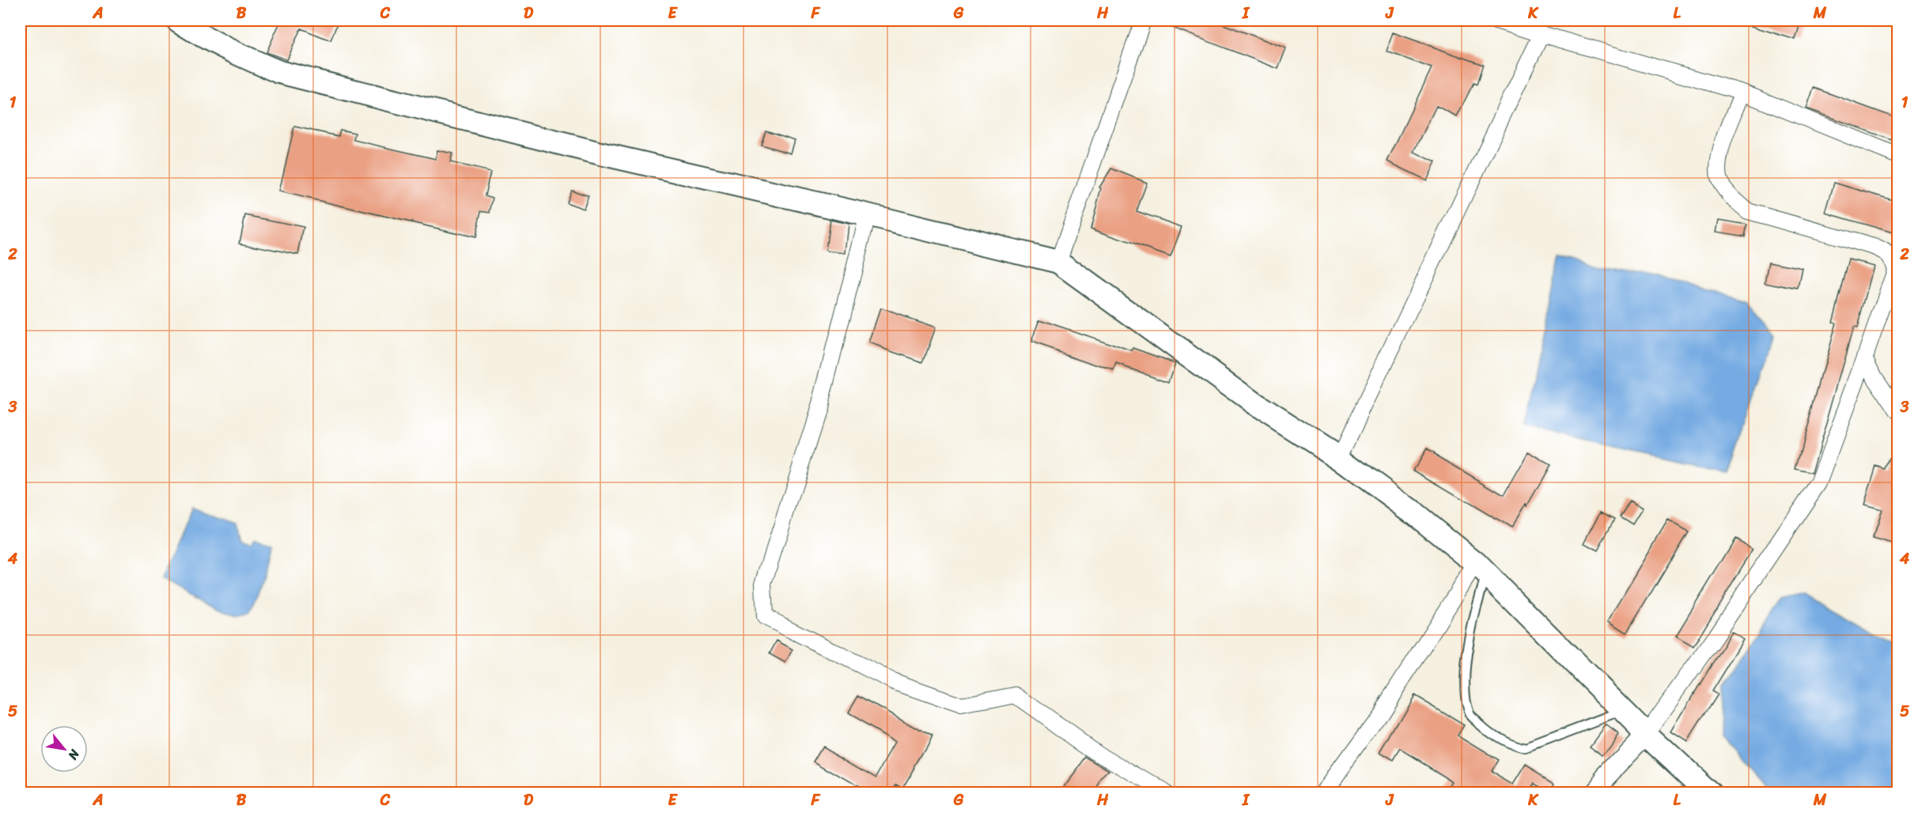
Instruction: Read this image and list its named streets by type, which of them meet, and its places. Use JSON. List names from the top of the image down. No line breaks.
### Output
{"north":"bottom right","grid":{"columns":["A","B","C","D","E","F","G","H","I","J","K","L","M"],"rows":["1","2","3","4","5"]}}
